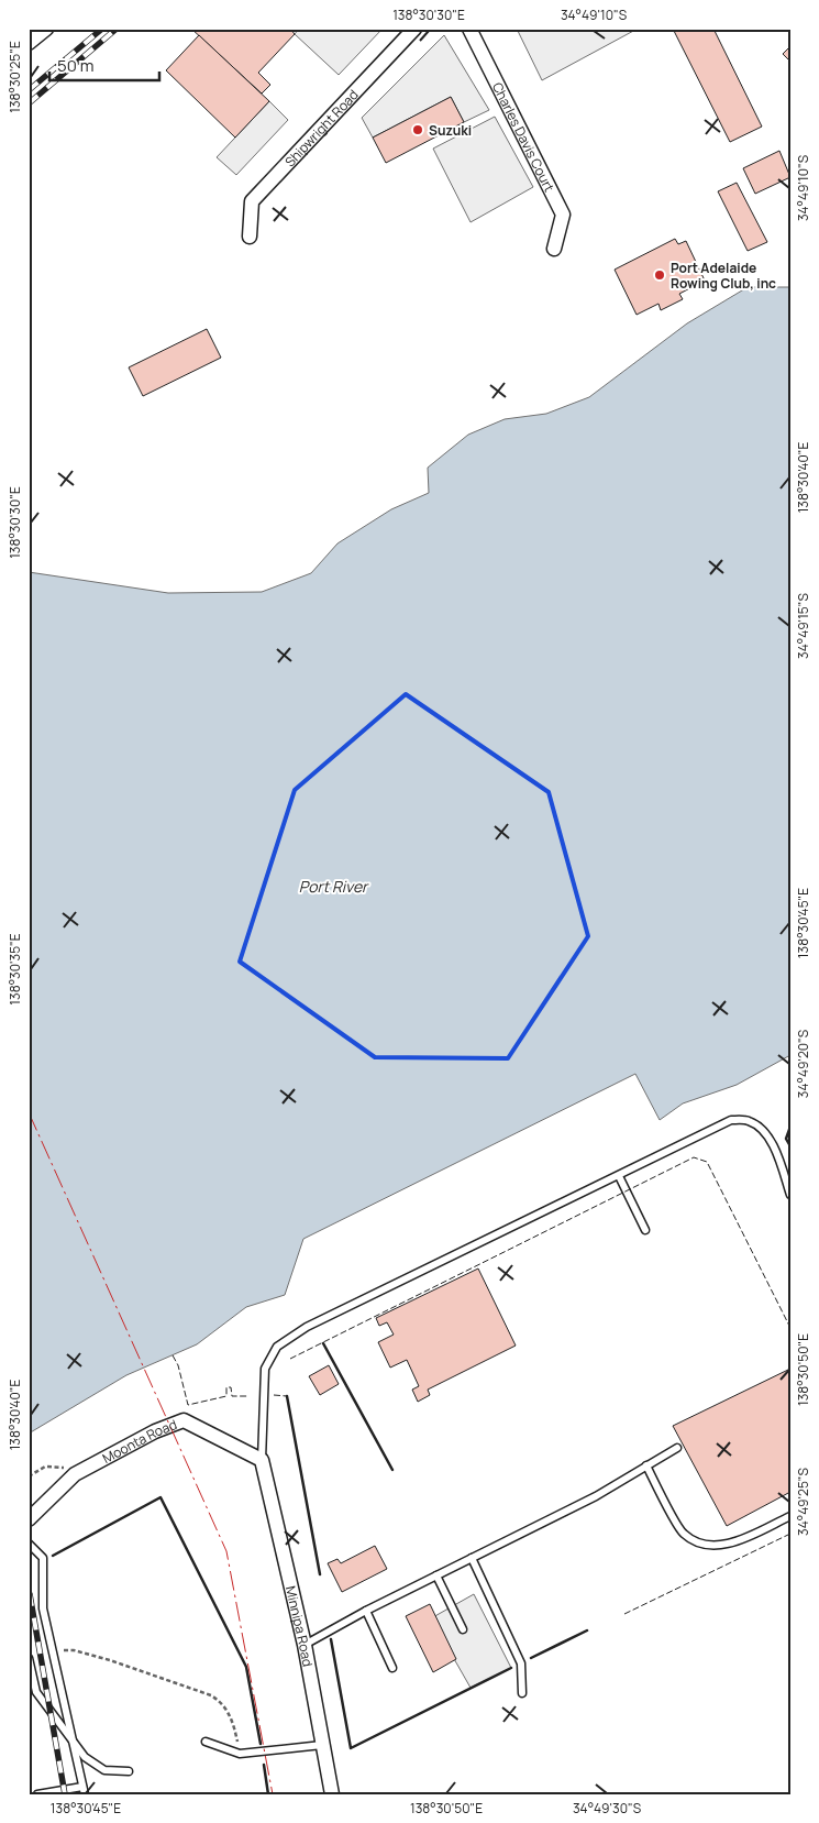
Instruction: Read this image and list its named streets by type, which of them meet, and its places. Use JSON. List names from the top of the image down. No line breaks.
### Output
{"streets":{"street":["Shipwright Road","Charles Davis Court","Moonta Road","Minnipa Road"]},"crossings":[["Moonta Road","Minnipa Road"]],"water":["Port River"],"places":["Suzuki","Port Adelaide Rowing Club, inc"],"scale_bar":"50 m","coordinates":["138°30'30\"E","34°49'10\"S","138°30'25\"E","138°30'40\"E","34°49'15\"S","138°30'45\"E","138°30'35\"E","34°49'20\"S","138°30'50\"E","34°49'25\"S","34°49'30\"S"]}
